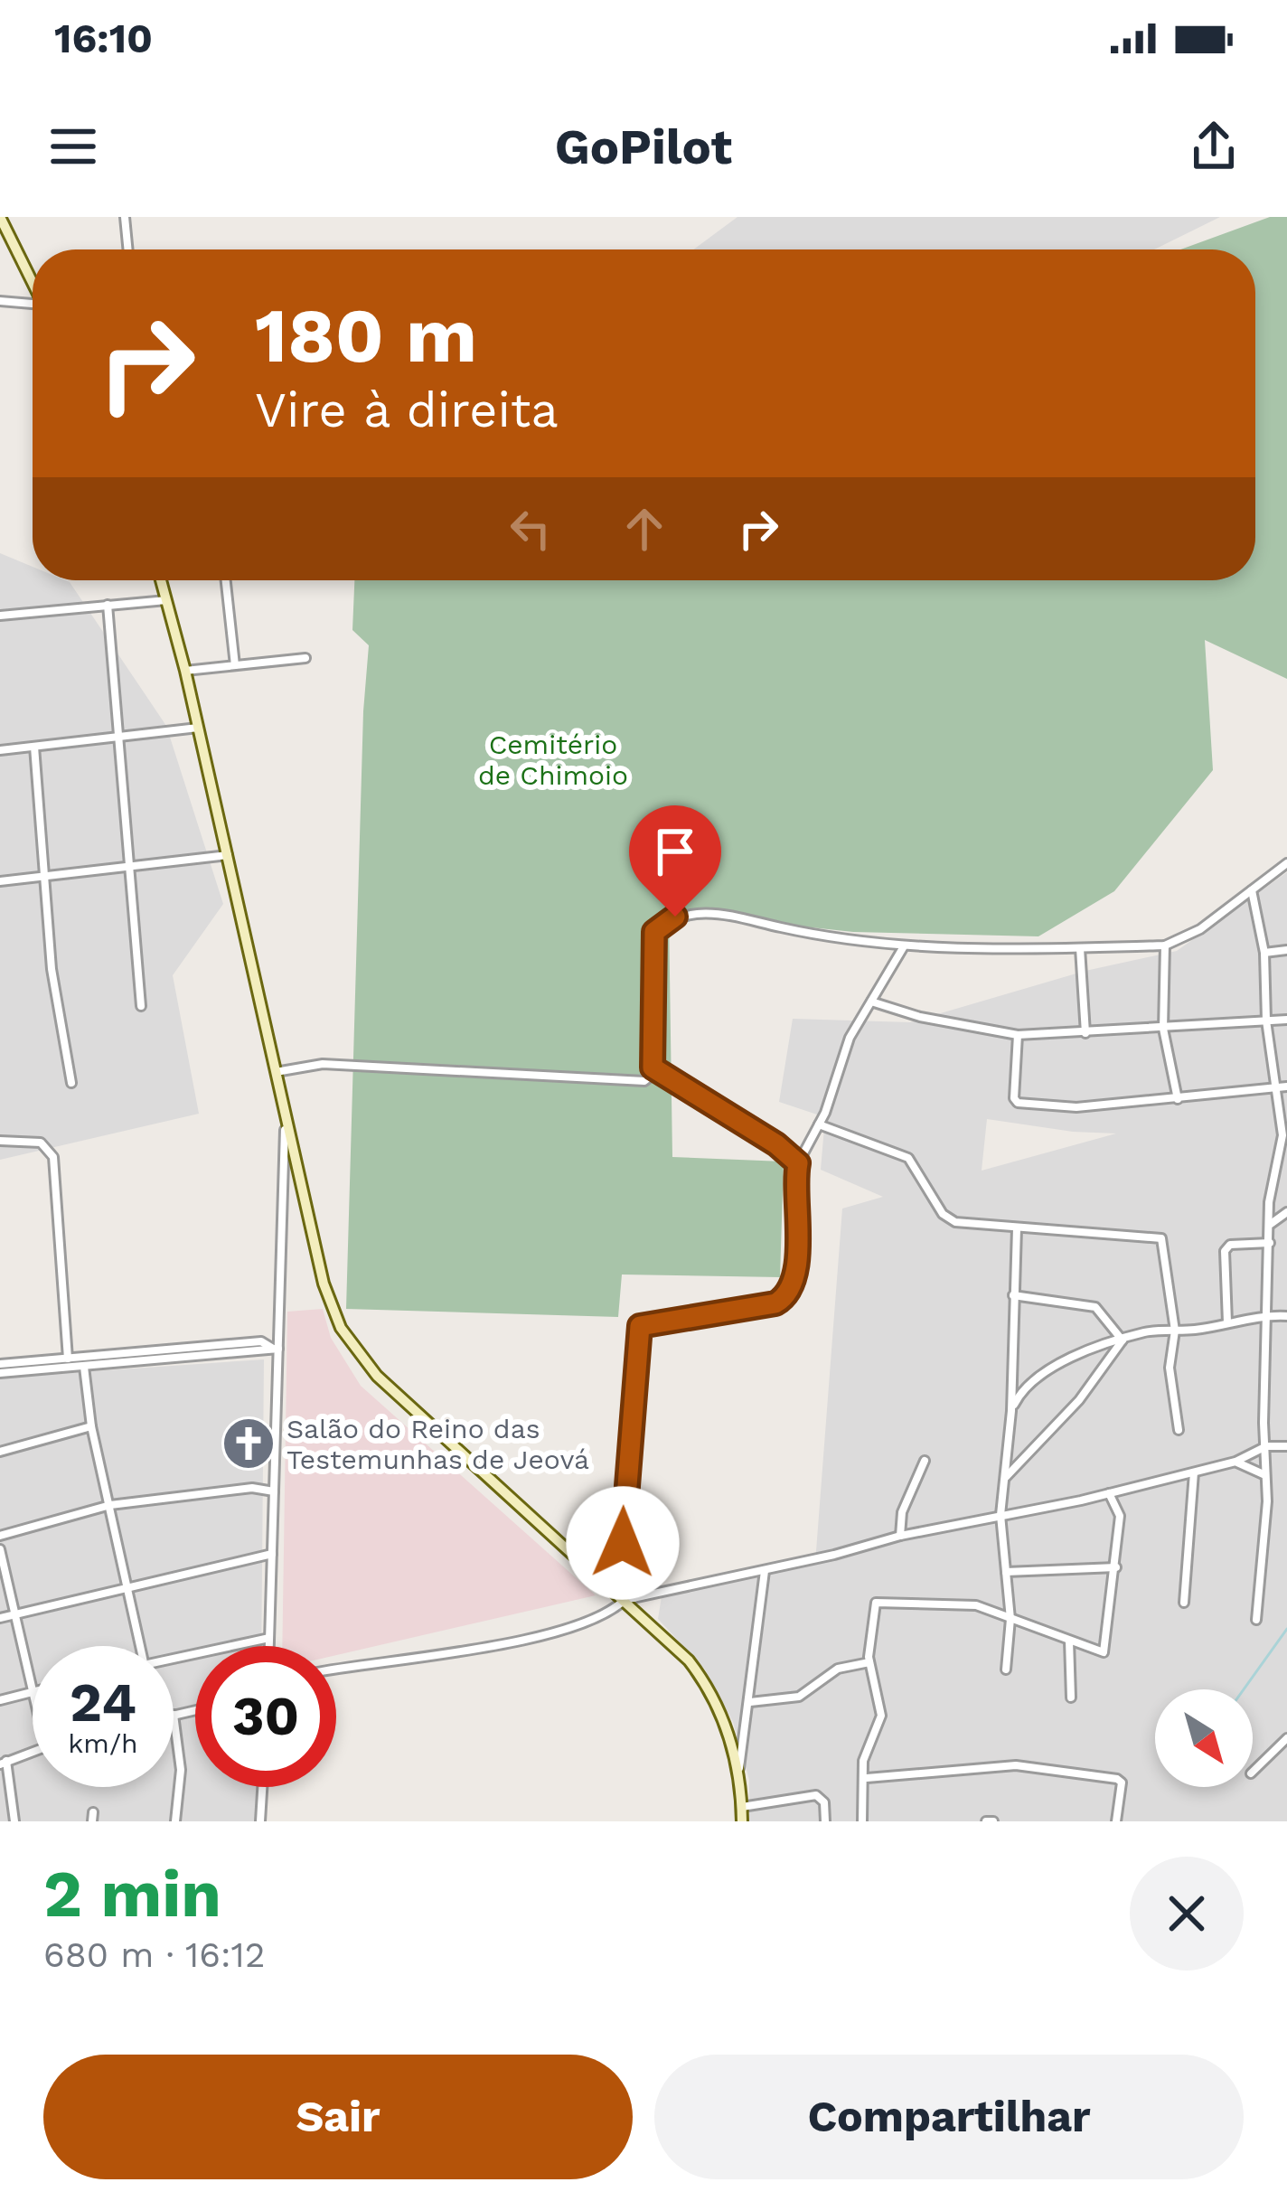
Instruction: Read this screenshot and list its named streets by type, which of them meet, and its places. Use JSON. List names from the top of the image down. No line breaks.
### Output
{"parks":["Cemitério de Chimoio"],"places":{"church":["Salão do Reino das Testemunhas de Jeová"]},"north":"bottom right","page":{"status":"16:10","header":"GoPilot","turn":["180 m","Vire à direita"],"speed":"24 km/h","limit":"30","heading":["2 min","680 m · 16:12"],"buttons":["Sair","Compartilhar"]}}
